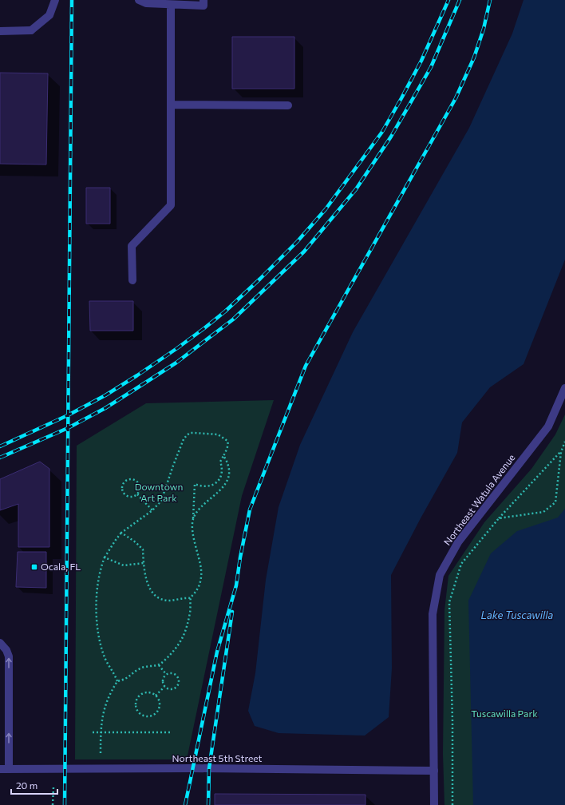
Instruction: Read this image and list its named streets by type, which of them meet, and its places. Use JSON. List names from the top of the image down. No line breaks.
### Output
{"streets":{"street":["Northeast Watula Avenue","Northeast 5th Street"]},"crossings":[["Northeast Watula Avenue","Northeast 5th Street"]],"water":["Lake Tuscawilla"],"parks":["Downtown Art Park","Tuscawilla Park"],"places":{"transit":["Ocala, FL"]},"scale_bar":"20 m"}
